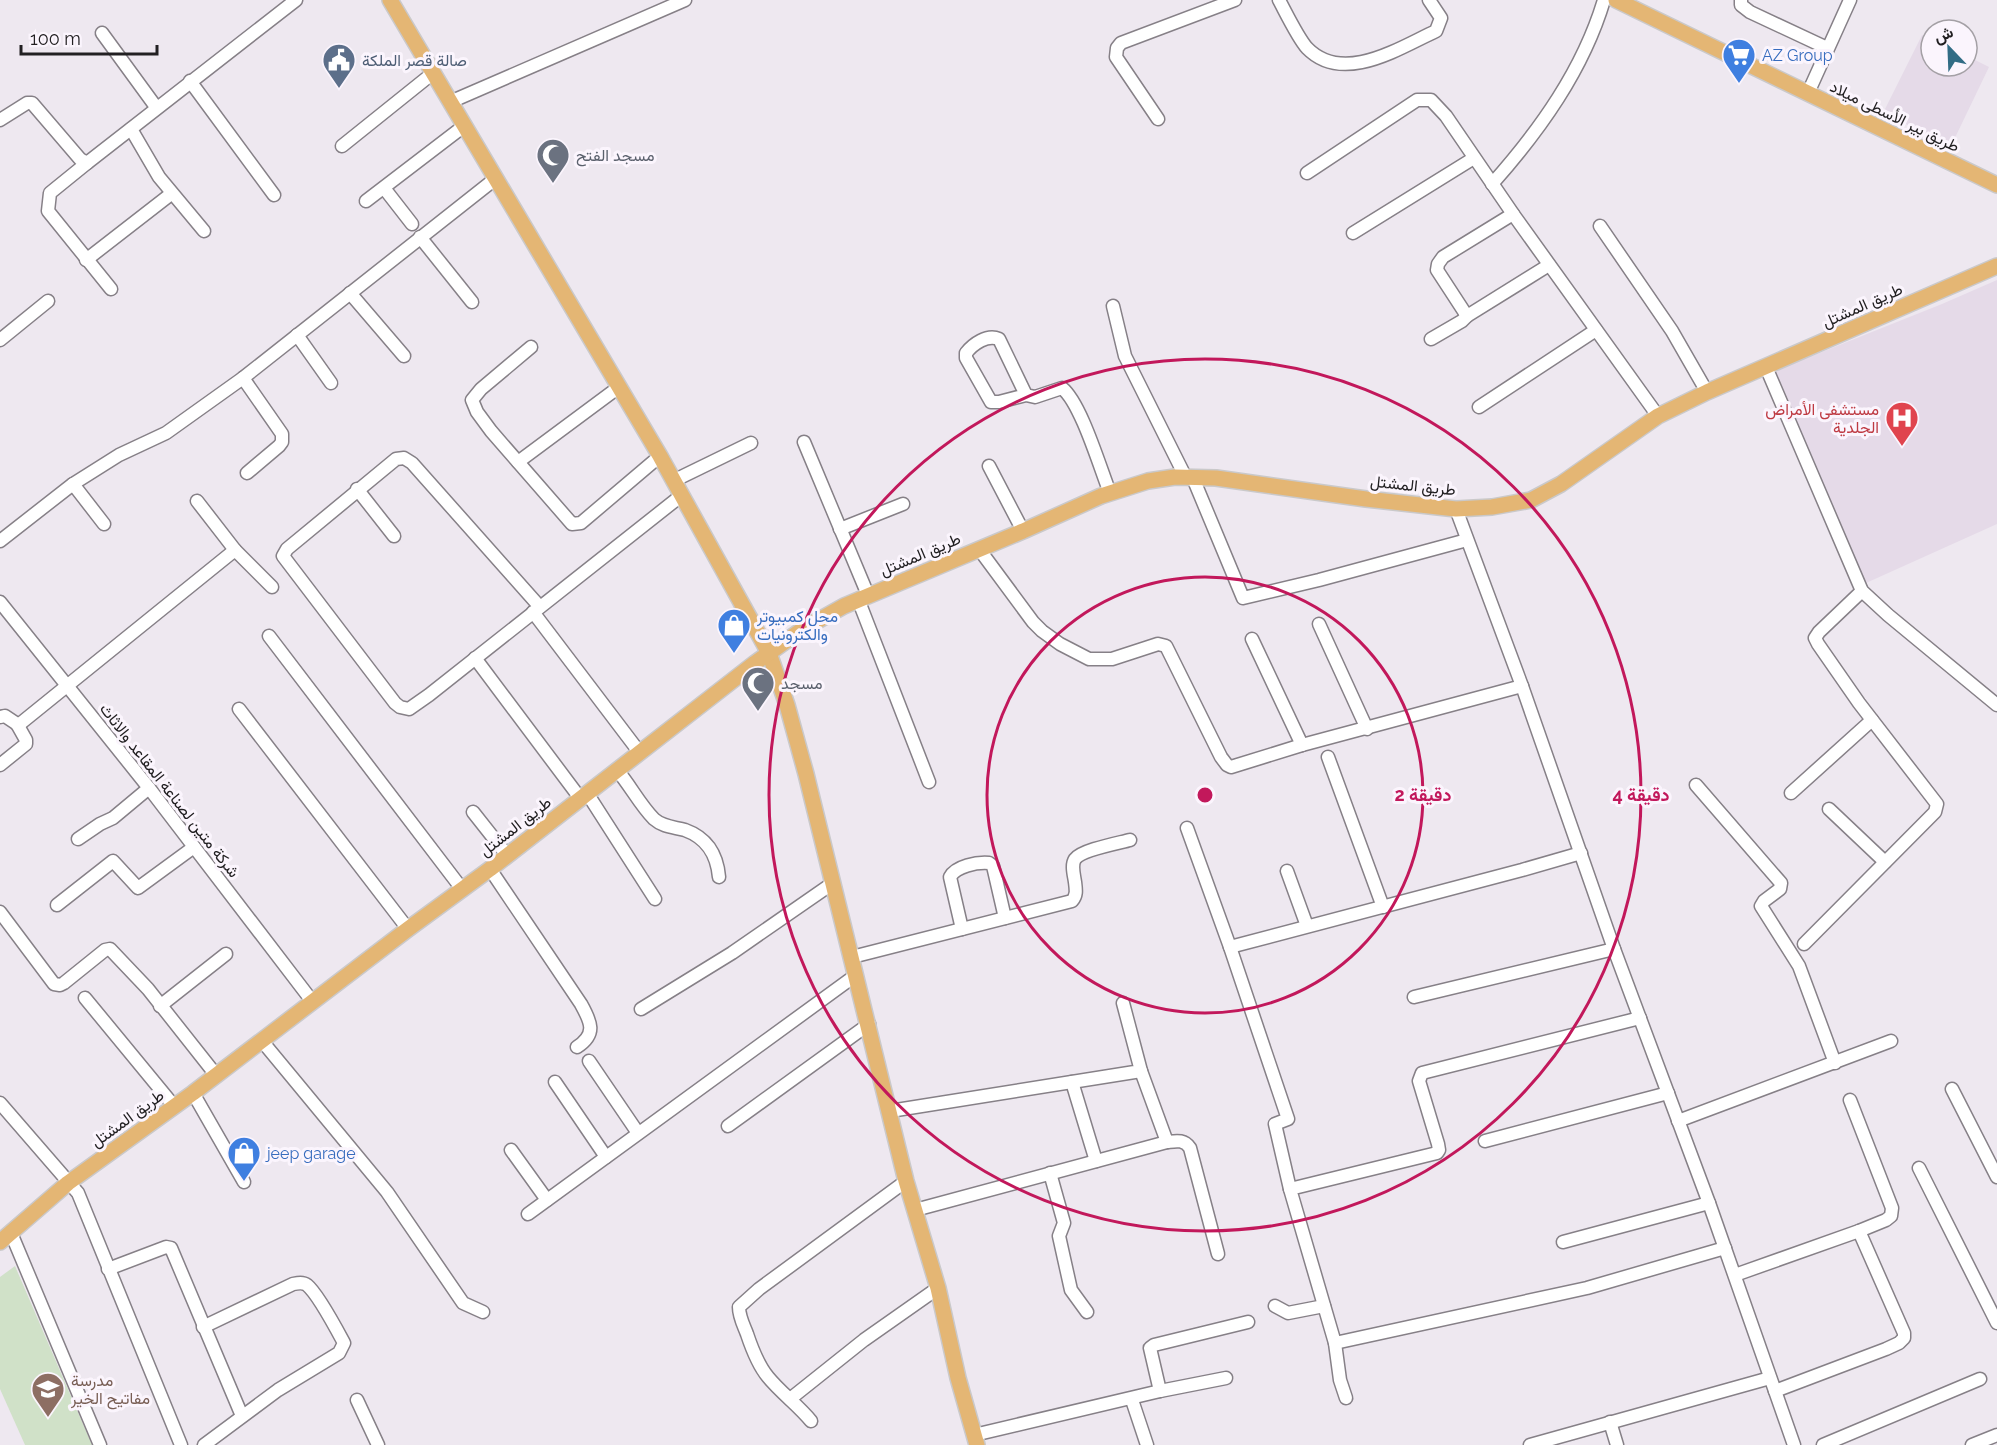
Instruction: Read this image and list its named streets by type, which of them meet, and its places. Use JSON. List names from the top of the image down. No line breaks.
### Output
{"streets":{"main road":["طريق بير الأسطى ميلاد","طريق المشتل"],"street":["شركة متين لصناعة المقاعد والاثاث"]},"crossings":[["طريق المشتل","شركة متين لصناعة المقاعد والاثاث"]],"places":{"supermarket":["AZ Group"],"public building":["صالة قصر الملكة"],"mosque":["مسجد الفتح","مسجد"],"hospital":["مستشفى الأمراض الجلدية"],"shop":["محل كمبيوتر والكترونيات","jeep garage"],"school or university":["مدرسة مفاتيح الخير"]},"scale_bar":"100 m","north":"top left","rings":["2 دقيقة","4 دقيقة"]}
